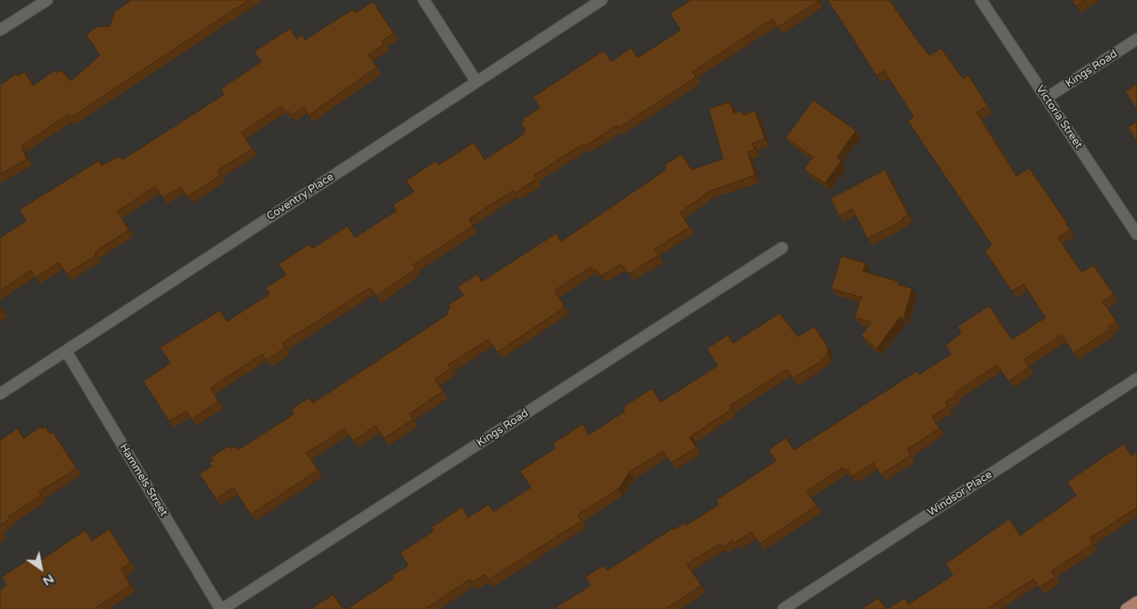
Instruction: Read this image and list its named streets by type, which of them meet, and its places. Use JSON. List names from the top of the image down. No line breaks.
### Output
{"streets":{"street":["Kings Road","Victoria Street","Coventry Place","Hammels Street","Windsor Place"]},"crossings":[["Kings Road","Victoria Street"],["Kings Road","Hammels Street"],["Coventry Place","Hammels Street"]],"north":"bottom right"}
